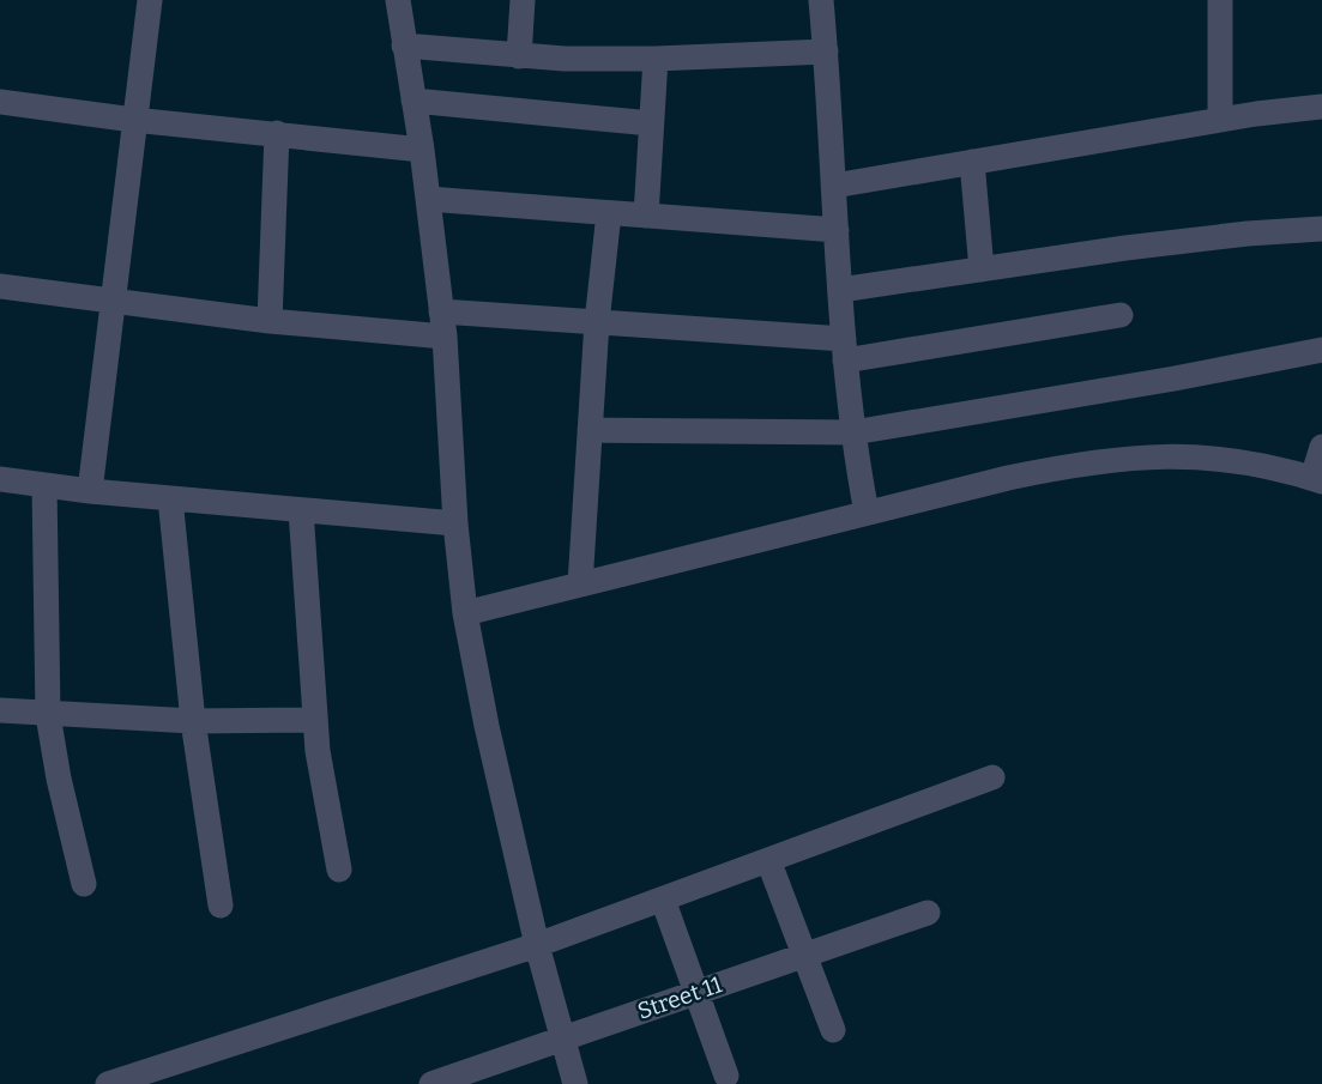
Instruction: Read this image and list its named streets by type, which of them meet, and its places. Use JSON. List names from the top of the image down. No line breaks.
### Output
{"streets":{"street":["Street 11"]}}
